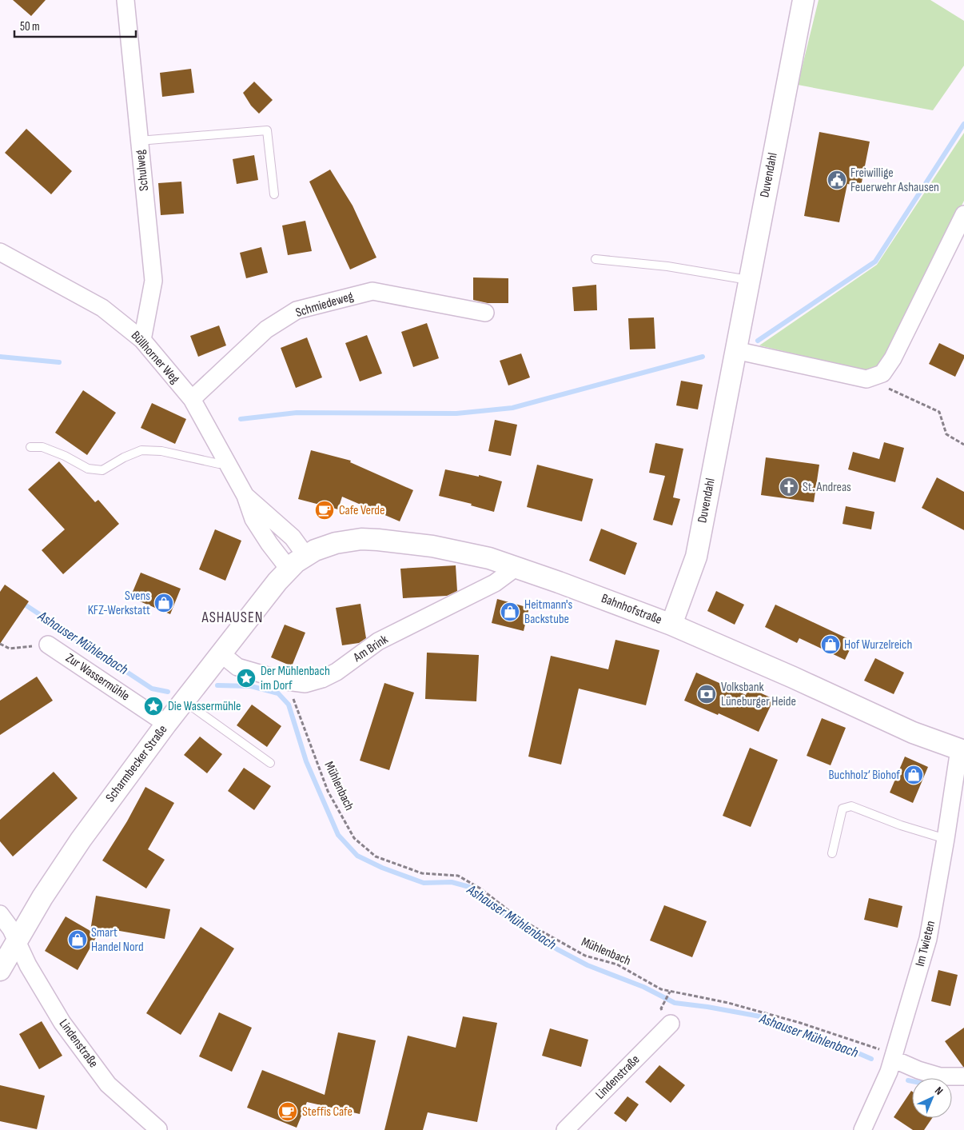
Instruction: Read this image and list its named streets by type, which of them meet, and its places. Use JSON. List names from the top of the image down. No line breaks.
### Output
{"streets":{"street":["Schulweg","Duvendahl","Schmiedeweg","Büllhorner Weg","Bahnhofstraße","Am Brink","Zur Wassermühle","Scharmbecker Straße","Im Twieten","Lindenstraße"],"path":["Mühlenbach"]},"crossings":[["Schulweg","Büllhorner Weg"],["Duvendahl","Bahnhofstraße"],["Schmiedeweg","Büllhorner Weg"],["Büllhorner Weg","Bahnhofstraße"],["Büllhorner Weg","Scharmbecker Straße"],["Bahnhofstraße","Am Brink"],["Bahnhofstraße","Scharmbecker Straße"],["Bahnhofstraße","Im Twieten"],["Am Brink","Scharmbecker Straße"],["Am Brink","Mühlenbach"],["Zur Wassermühle","Scharmbecker Straße"],["Scharmbecker Straße","Lindenstraße"],["Mühlenbach","Im Twieten"]],"districts":["ASHAUSEN"],"water":["Ashauser Mühlenbach"],"places":{"public building":["Freiwillige Feuerwehr Ashausen"],"church":["St. Andreas"],"cafe":["Cafe Verde","Steffis Cafe"],"shop":["Svens KFZ-Werkstatt","Heitmann's Backstube","Hof Wurzelreich","Buchholz‘ Biohof","Smart Handel Nord"],"place":["Der Mühlenbach im Dorf","Die Wassermühle"],"bank":["Volksbank Lüneburger Heide"]},"scale_bar":"50 m","north":"top right"}
